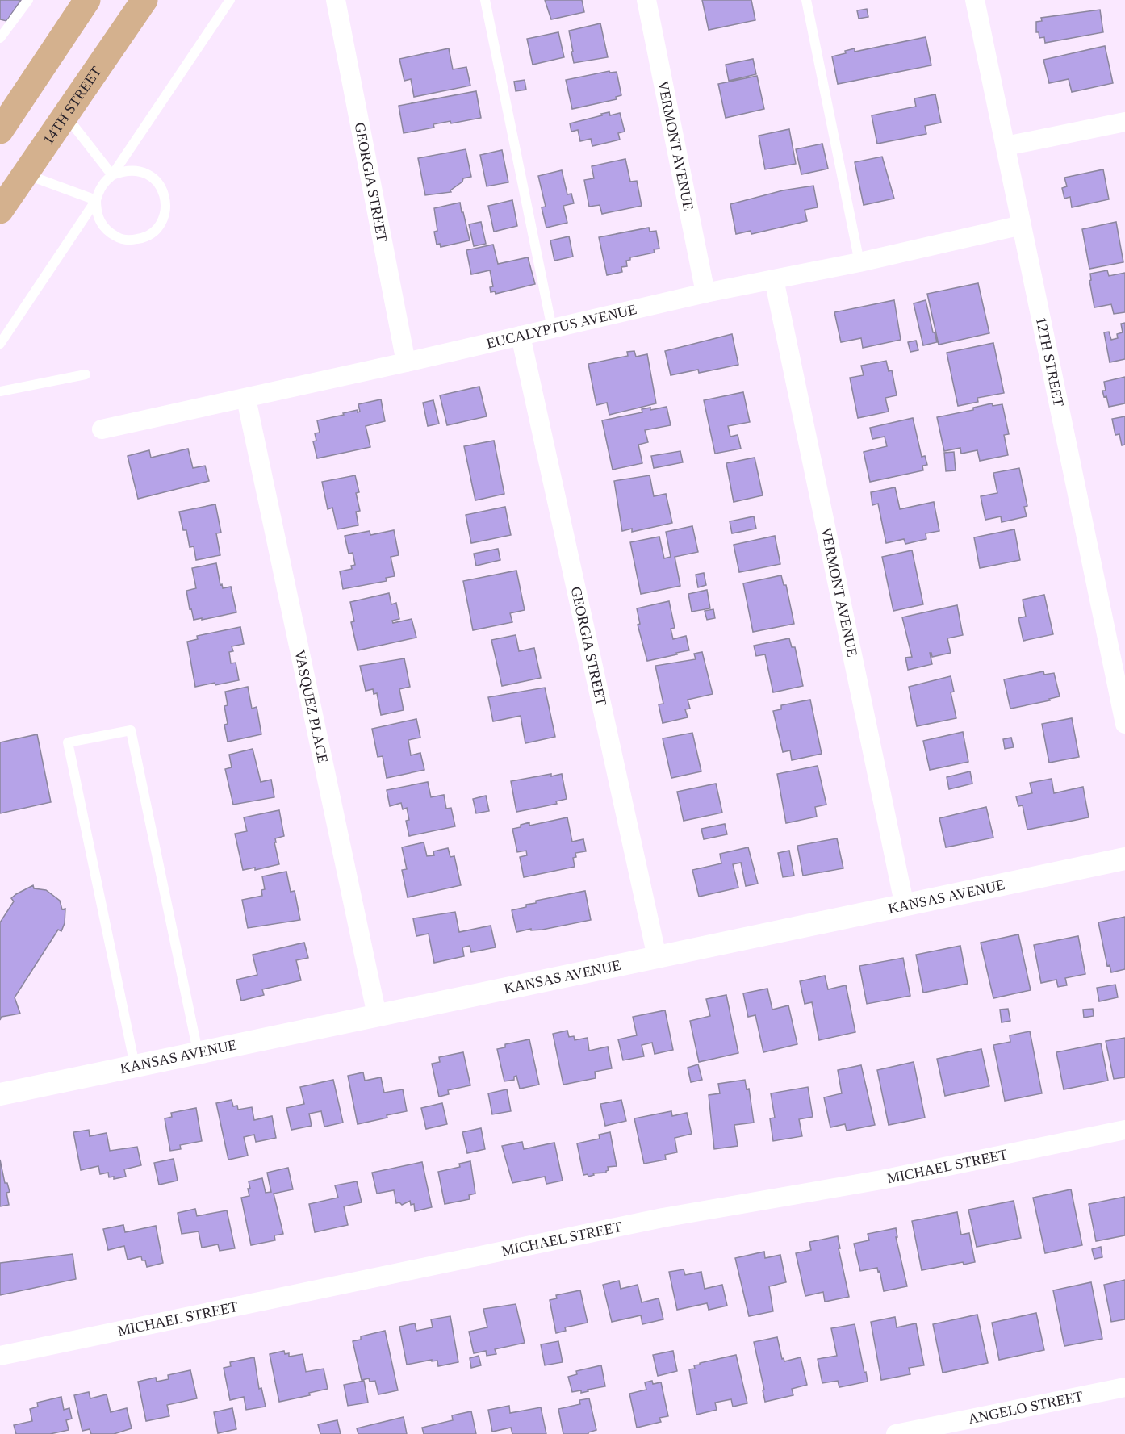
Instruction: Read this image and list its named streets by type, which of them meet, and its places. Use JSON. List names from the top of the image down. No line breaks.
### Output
{"streets":{"main road":["14TH STREET"],"street":["VERMONT AVENUE","GEORGIA STREET","EUCALYPTUS AVENUE","12TH STREET","VASQUEZ PLACE","KANSAS AVENUE","MICHAEL STREET","ANGELO STREET"]},"crossings":[["VERMONT AVENUE","EUCALYPTUS AVENUE"],["VERMONT AVENUE","KANSAS AVENUE"],["GEORGIA STREET","EUCALYPTUS AVENUE"],["GEORGIA STREET","KANSAS AVENUE"],["EUCALYPTUS AVENUE","12TH STREET"],["EUCALYPTUS AVENUE","VASQUEZ PLACE"],["VASQUEZ PLACE","KANSAS AVENUE"]]}
